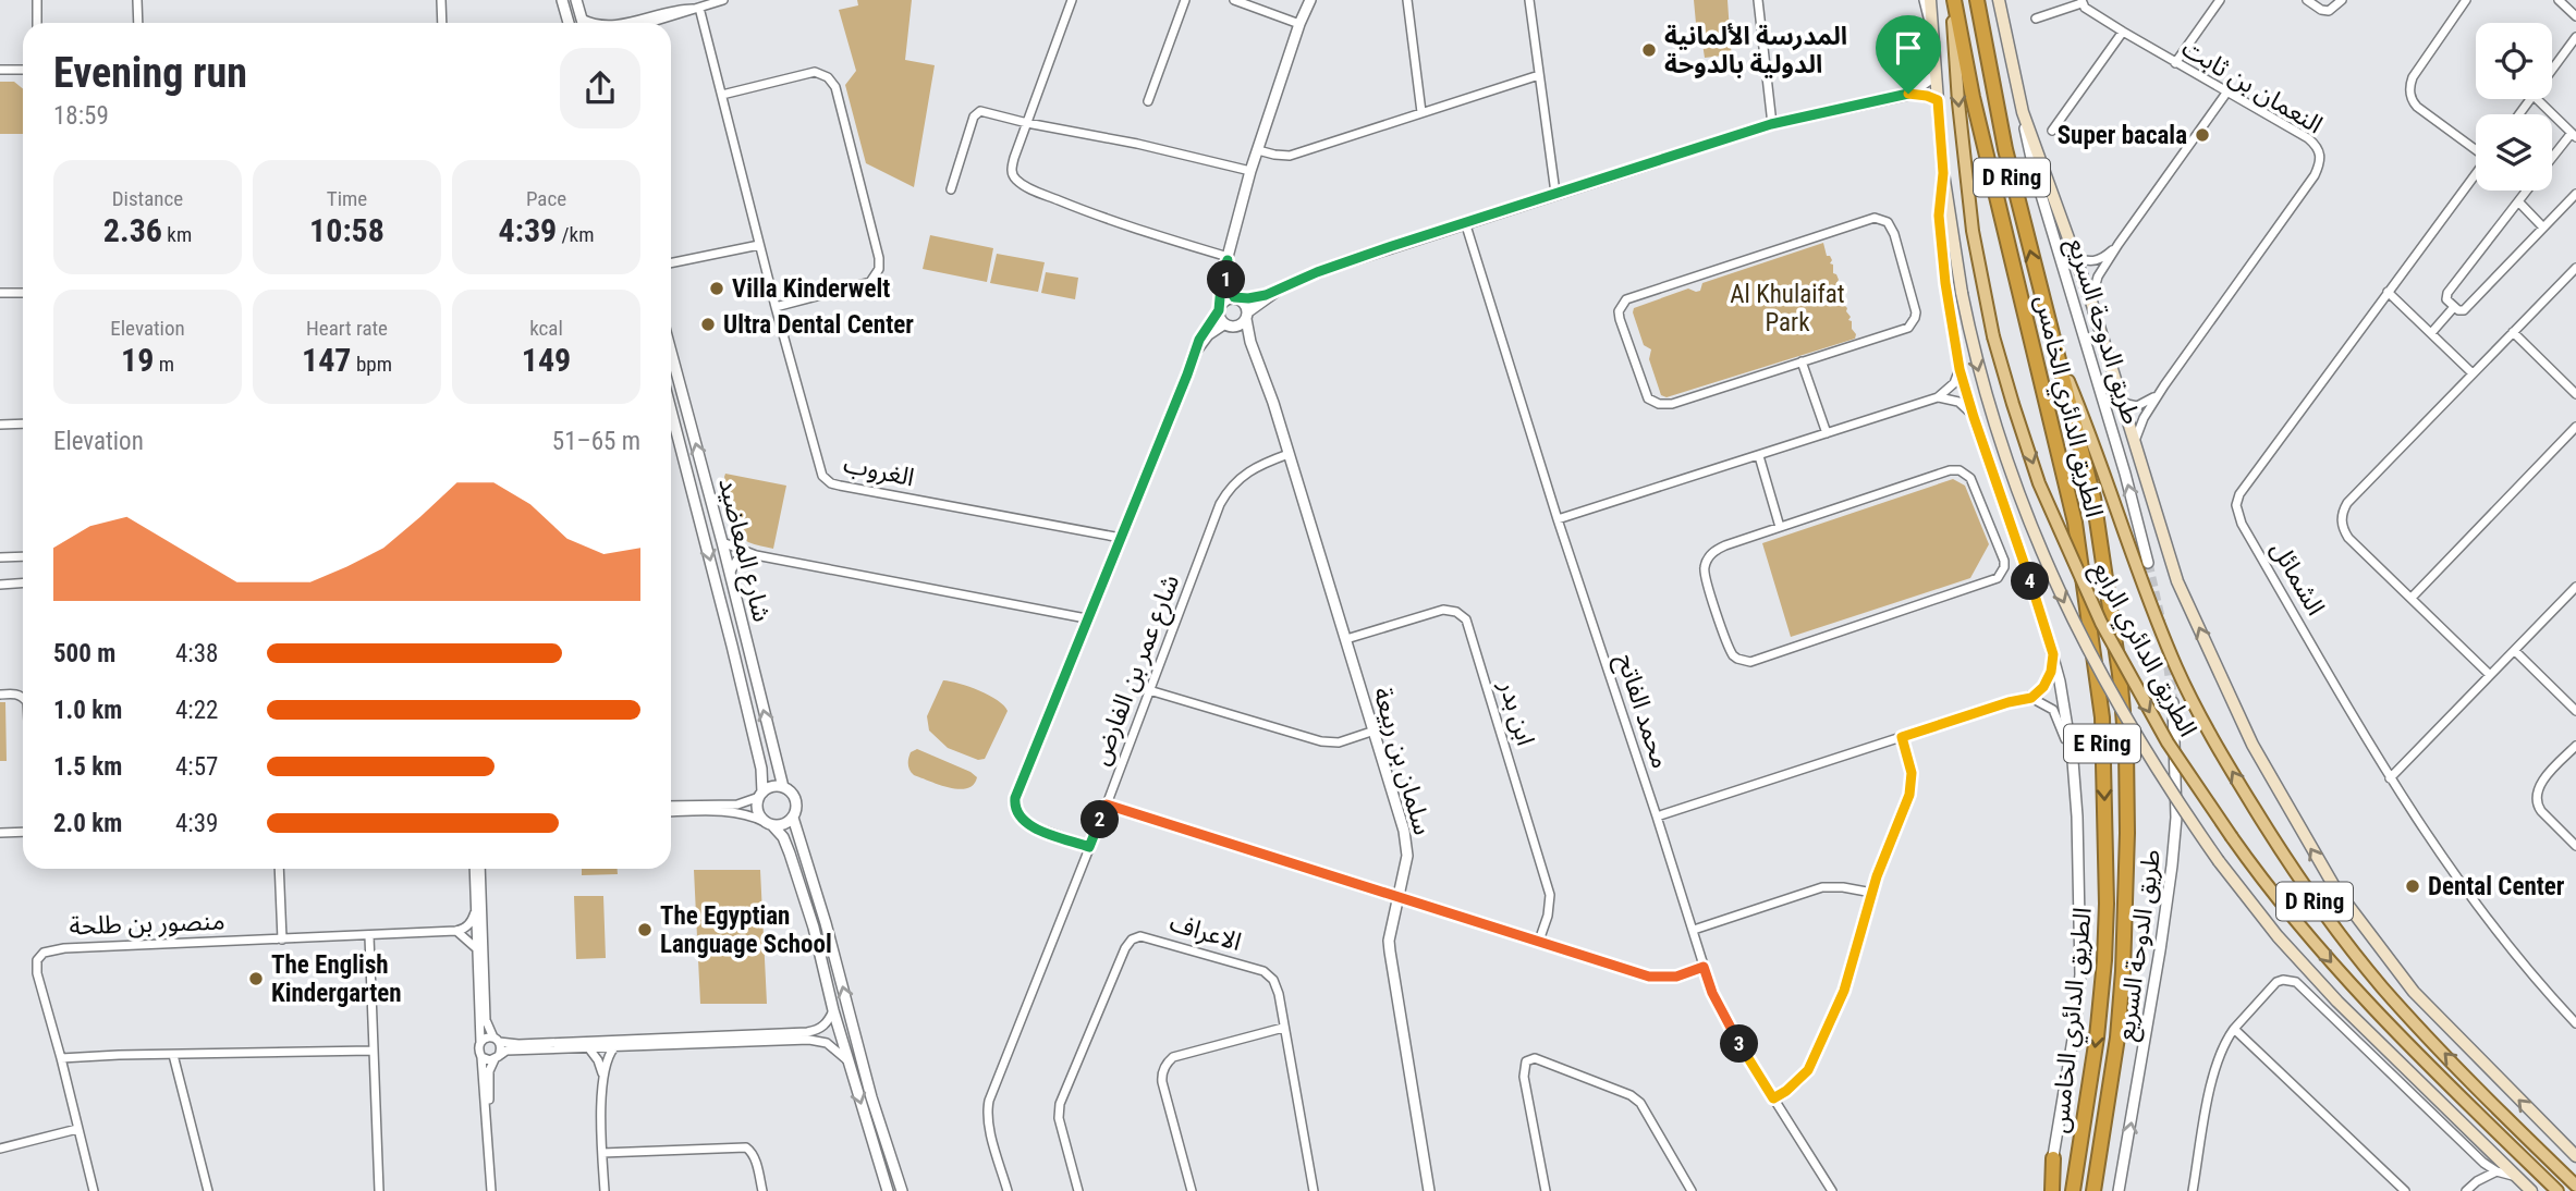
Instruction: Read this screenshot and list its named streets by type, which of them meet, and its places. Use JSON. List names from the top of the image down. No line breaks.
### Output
{"streets":{"highway":["D Ring","الطريق الدائري الخامس","الطريق الدائري الرابع","E Ring"],"street":["النعمان بن ثابت","طريق الدوحة السريع","الغروب","شارع المعاضيد","الشمائل","شارع عمر بن الفارض","محمد الفاتح","ابن بدر","سلمان بن ربيعة","منصور بن طلحة","الاعراف"]},"crossings":[["النعمان بن ثابت","الطريق الدائري الرابع"],["طريق الدوحة السريع","الطريق الدائري الرابع"],["الطريق الدائري الخامس","الطريق الدائري الرابع"],["شارع عمر بن الفارض","سلمان بن ربيعة"],["ابن بدر","سلمان بن ربيعة"]],"parks":["Al Khulaifat Park"],"places":["المدرسة الألمانية الدولية بالدوحة","Super bacala","Villa Kinderwelt","Ultra Dental Center","Dental Center","The Egyptian Language School","The English Kindergarten"],"page":{"heading":["Evening run","18:59"],"stats":[["Distance","2.36 km"],["Time","10:58"],["Pace","4:39 /km"],["Elevation","19 m"],["Heart rate","147 bpm"],["kcal","149"]],"pins":["1","4","2","3"],"chart":["Elevation","51–65 m"],"list":[{"name":"500 m","note":"4:38"},{"name":"1.0 km","note":"4:22"},{"name":"1.5 km","note":"4:57"},{"name":"2.0 km","note":"4:39"}]}}
